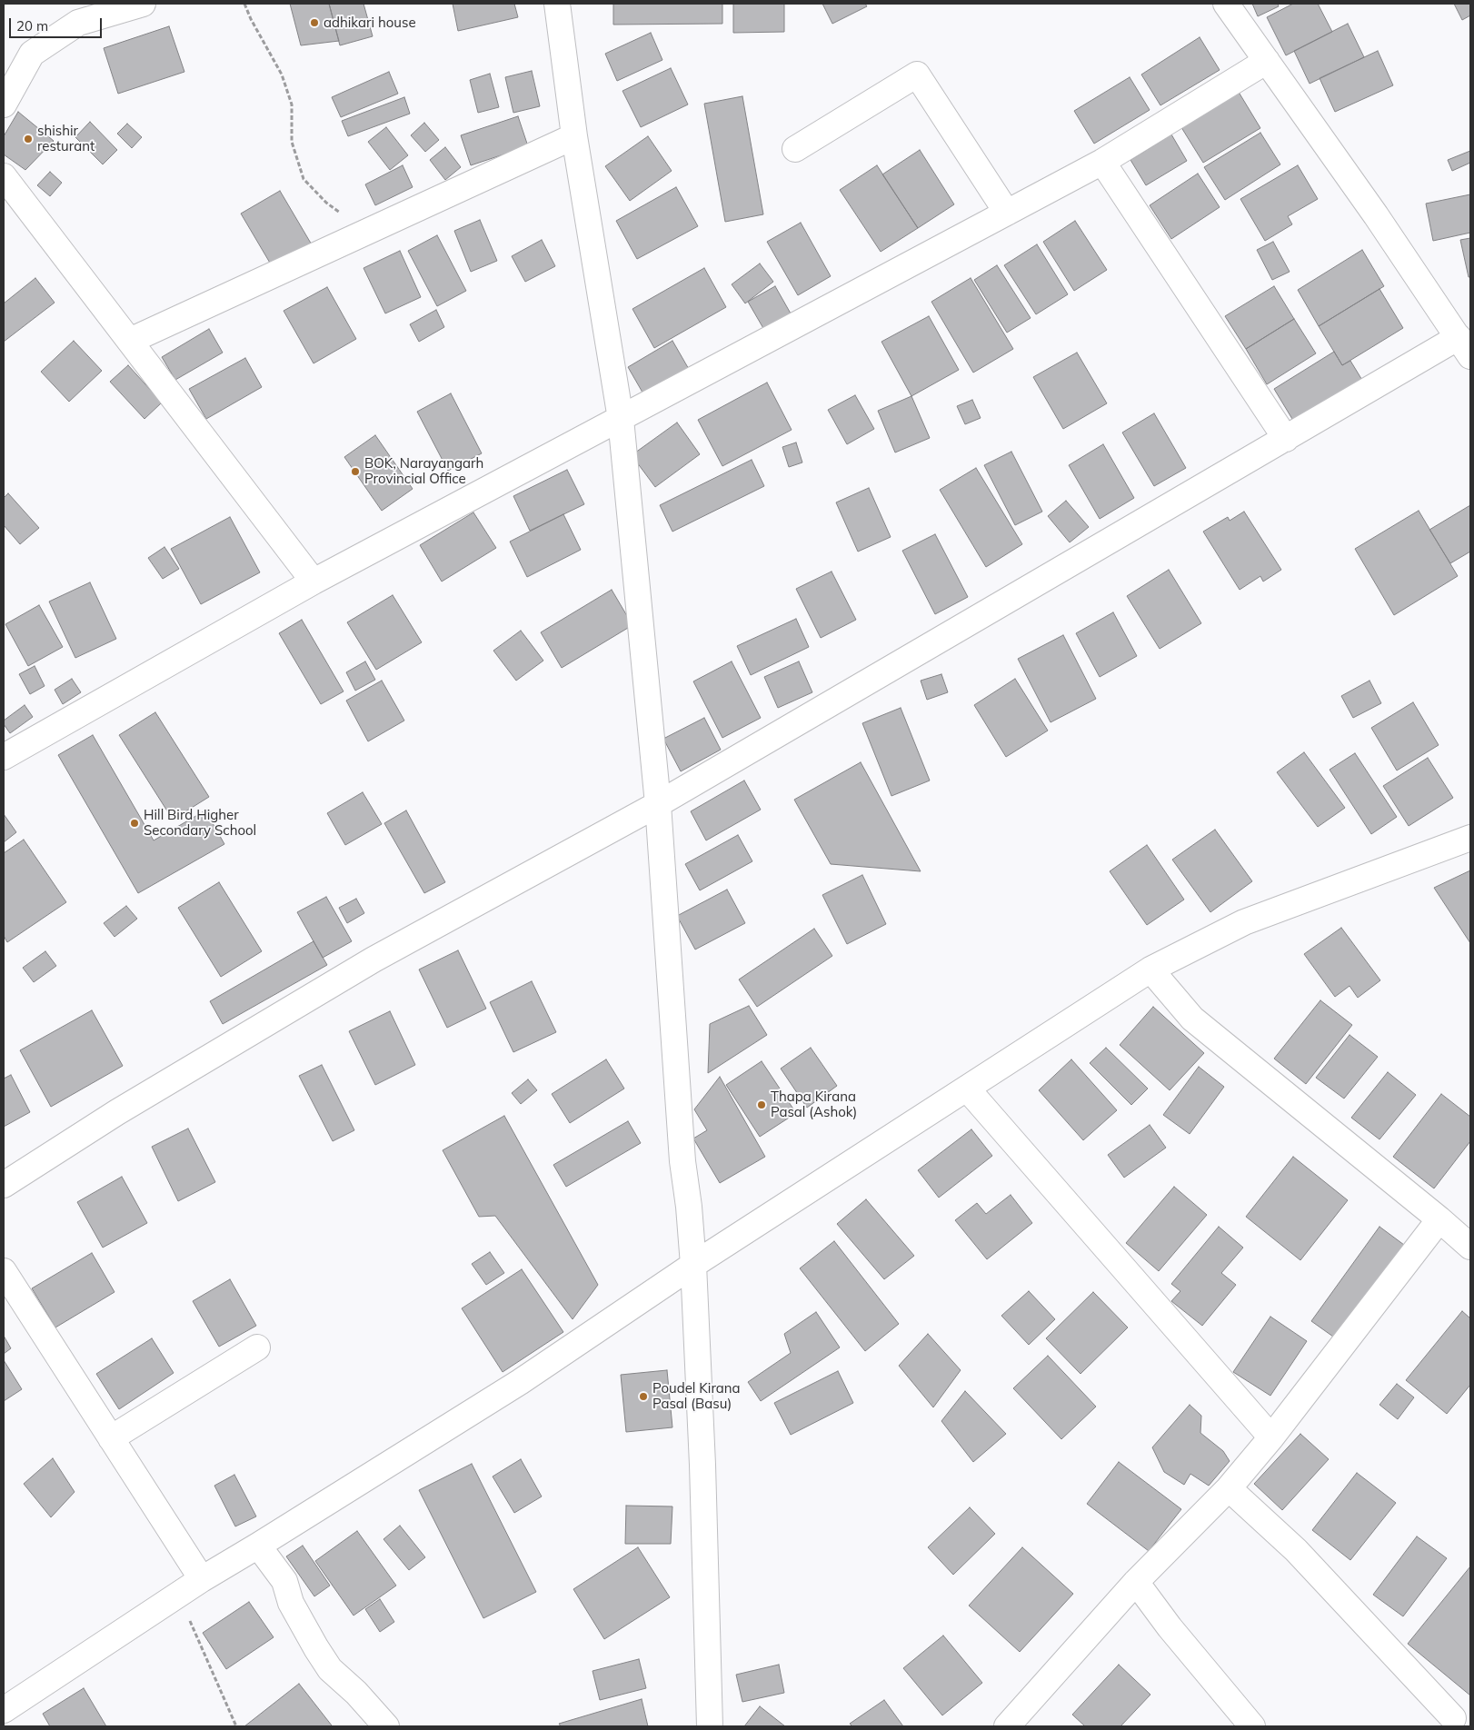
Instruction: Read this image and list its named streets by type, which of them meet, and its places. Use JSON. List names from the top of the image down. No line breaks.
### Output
{"places":["adhikari house","shishir resturant","BOK, Narayangarh Provincial Office","Hill Bird Higher Secondary School","Thapa Kirana Pasal (Ashok)","Poudel Kirana Pasal (Basu)"],"scale_bar":"20 m"}
